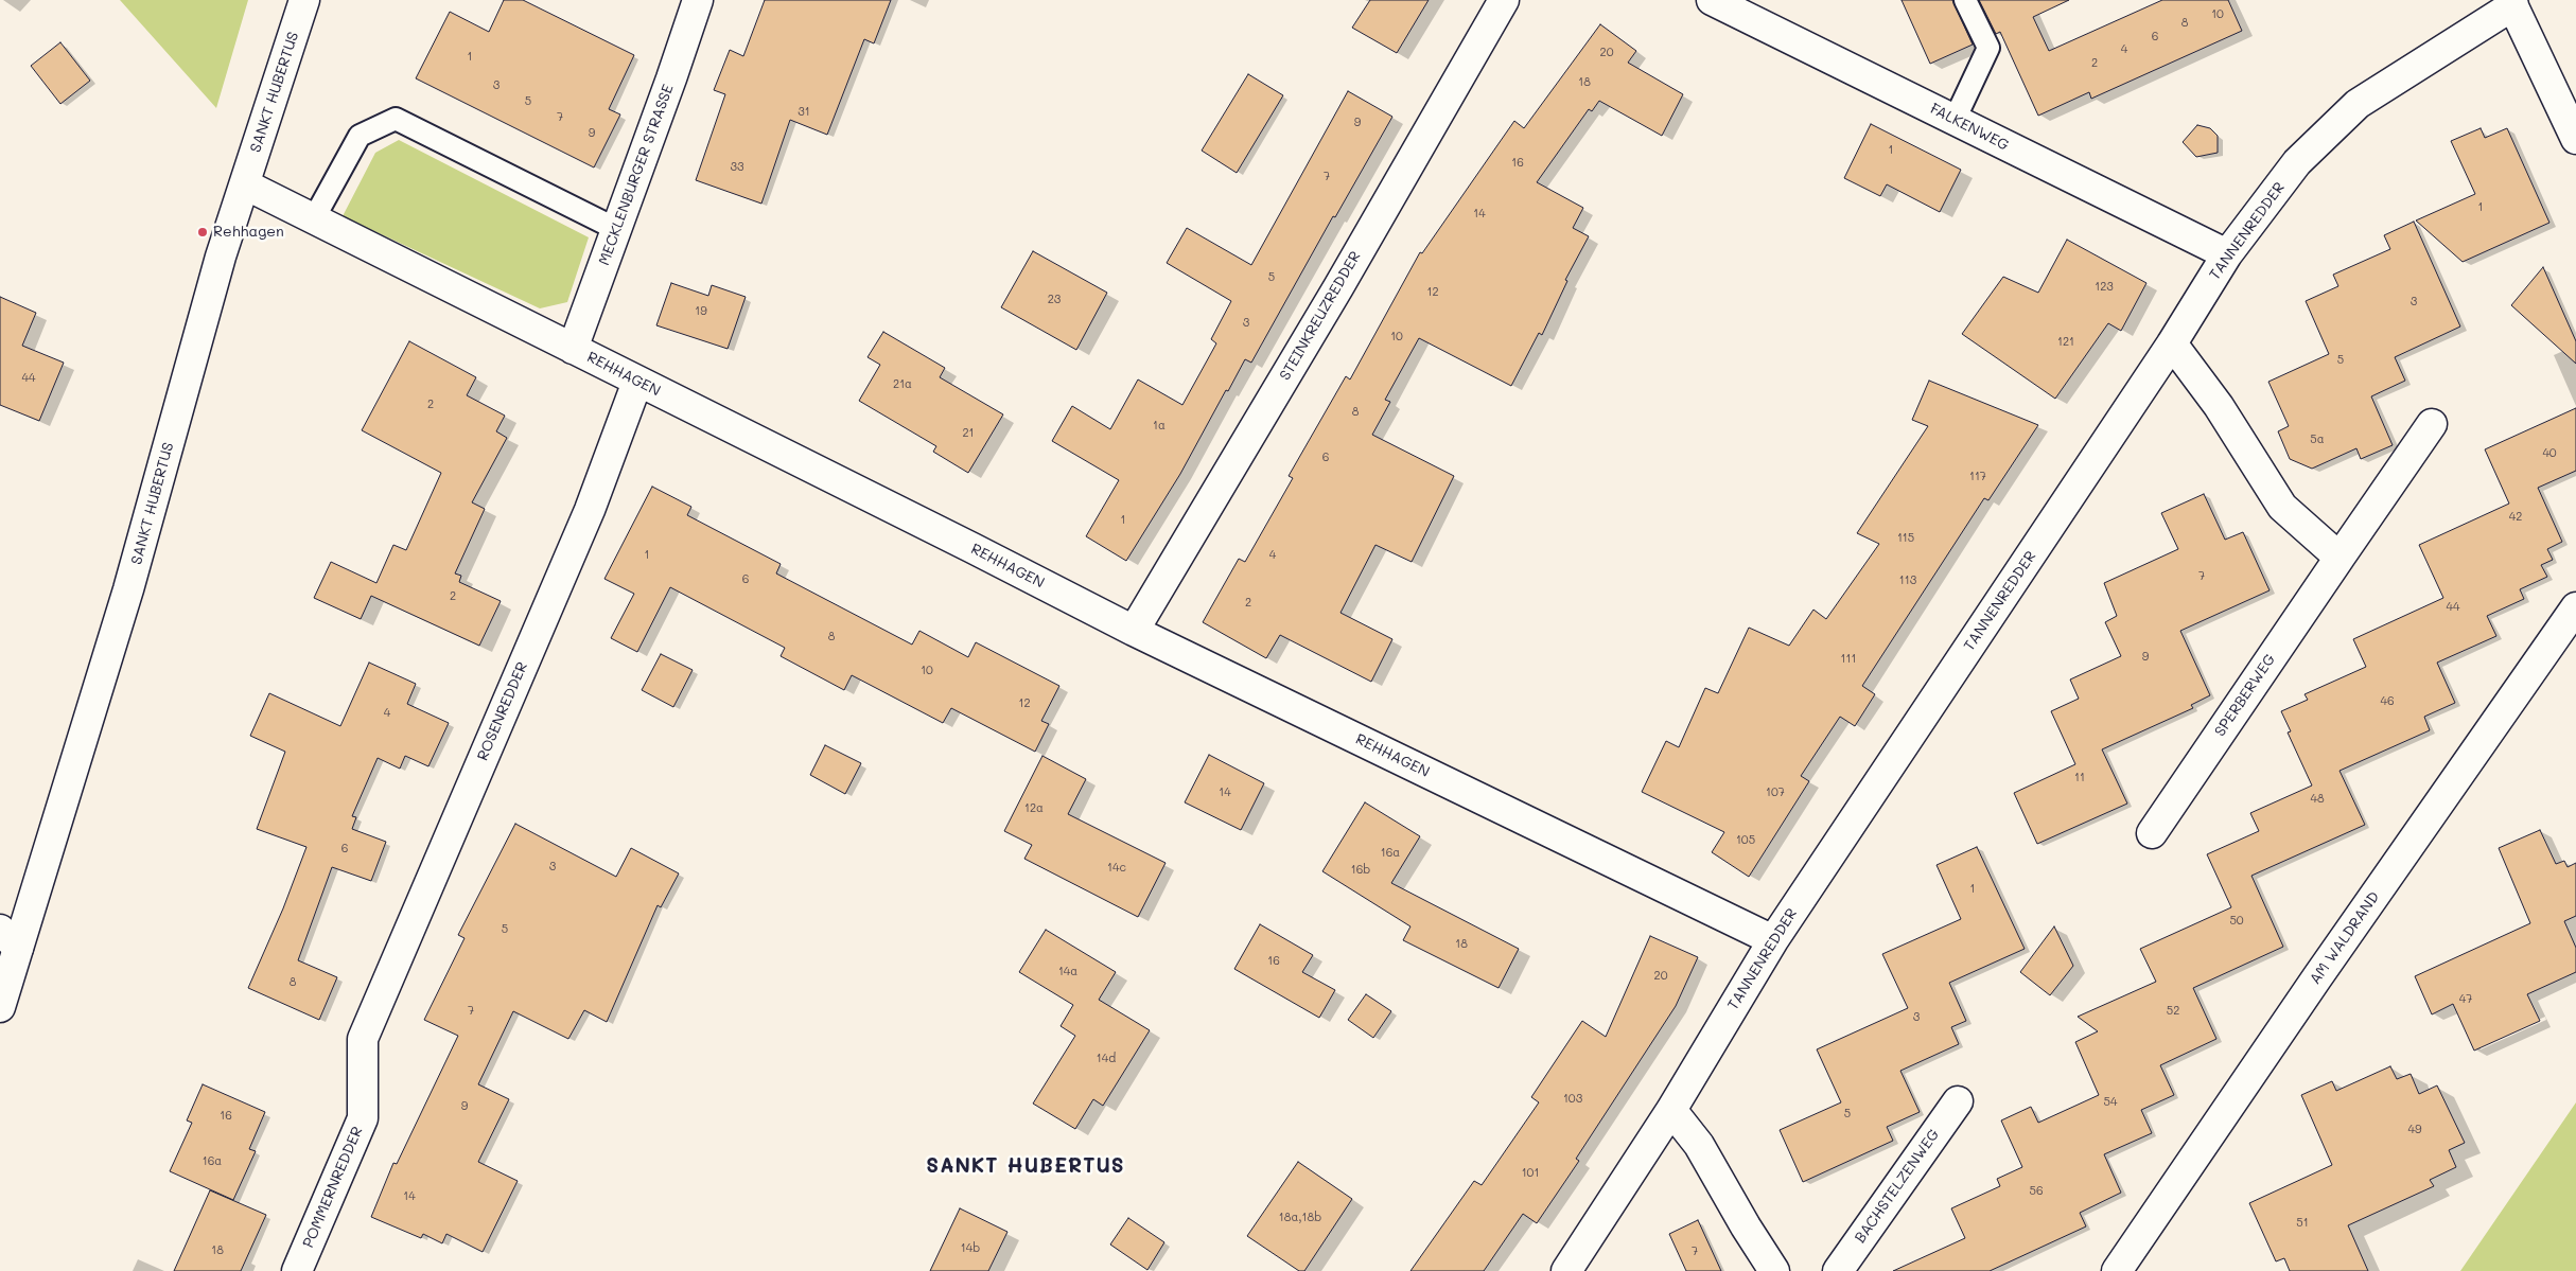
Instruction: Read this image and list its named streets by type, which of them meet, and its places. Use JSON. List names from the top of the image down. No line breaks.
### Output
{"streets":{"street":["SANKT HUBERTUS","FALKENWEG","MECKLENBURGER STRASSE","TANNENREDDER","STEINKREUZREDDER","REHHAGEN","SPERBERWEG","ROSENREDDER","AM WALDRAND","BACHSTELZENWEG","POMMERNREDDER"]},"crossings":[["SANKT HUBERTUS","REHHAGEN"],["FALKENWEG","TANNENREDDER"],["MECKLENBURGER STRASSE","REHHAGEN"],["TANNENREDDER","REHHAGEN"],["STEINKREUZREDDER","REHHAGEN"],["REHHAGEN","ROSENREDDER"],["ROSENREDDER","POMMERNREDDER"]],"districts":["SANKT HUBERTUS"],"places":["Rehhagen"],"house_numbers":["10","8","6","4","20","1","2","18","3","5","31","7","9","9","1","16","33","7","1","14","5","123","12","23","3","19","3","10","121","5","44","21a","2","8","1a","21","5a","40","6","117","42","1","115","1","4","7","6","113","2","2","44","8","9","111","10","46","12","4","11","14","107","48","12a","105","6","16a","3","14c","16b","1","50","5","18","16","14a","20","8","47","7","52","3","14d","103","54","9","5","16","49","16a","101","56","14","18a,18b","51","14b","18","7"]}
